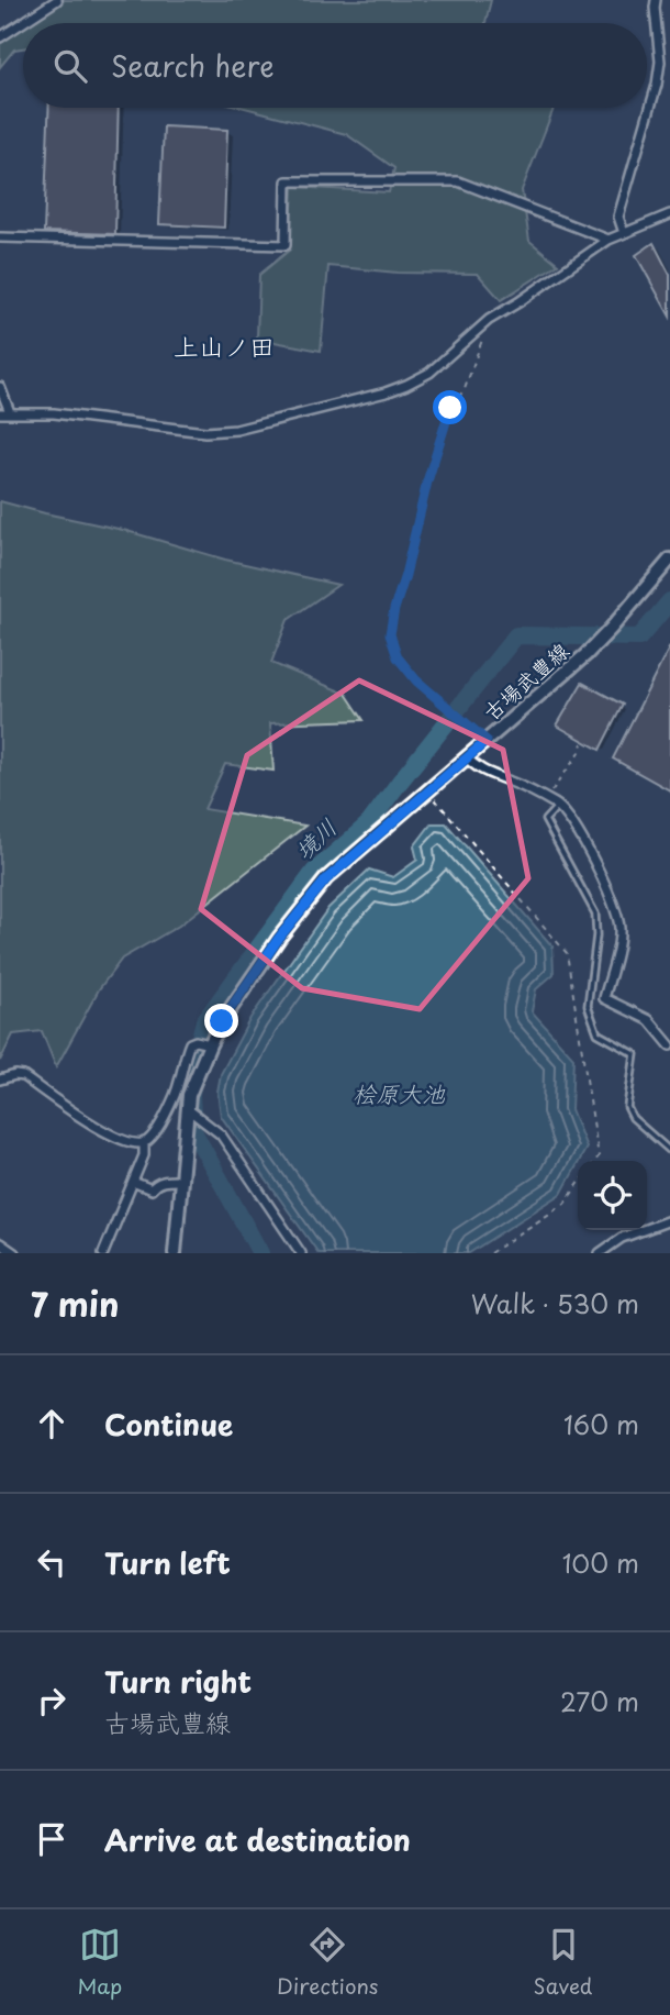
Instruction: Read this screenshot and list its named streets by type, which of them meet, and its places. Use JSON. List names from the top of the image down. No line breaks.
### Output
{"streets":{"main road":["古場武豊線"]},"districts":["上山ノ田"],"water":["境川","桧原大池"],"page":{"search":"Search here","heading":["7 min","Walk · 530 m"],"list":[["Continue","160 m"],["Turn left","100 m"],["Turn right","古場武豊線","270 m"],"Arrive at destination"],"nav":["Map","Directions","Saved"]}}
